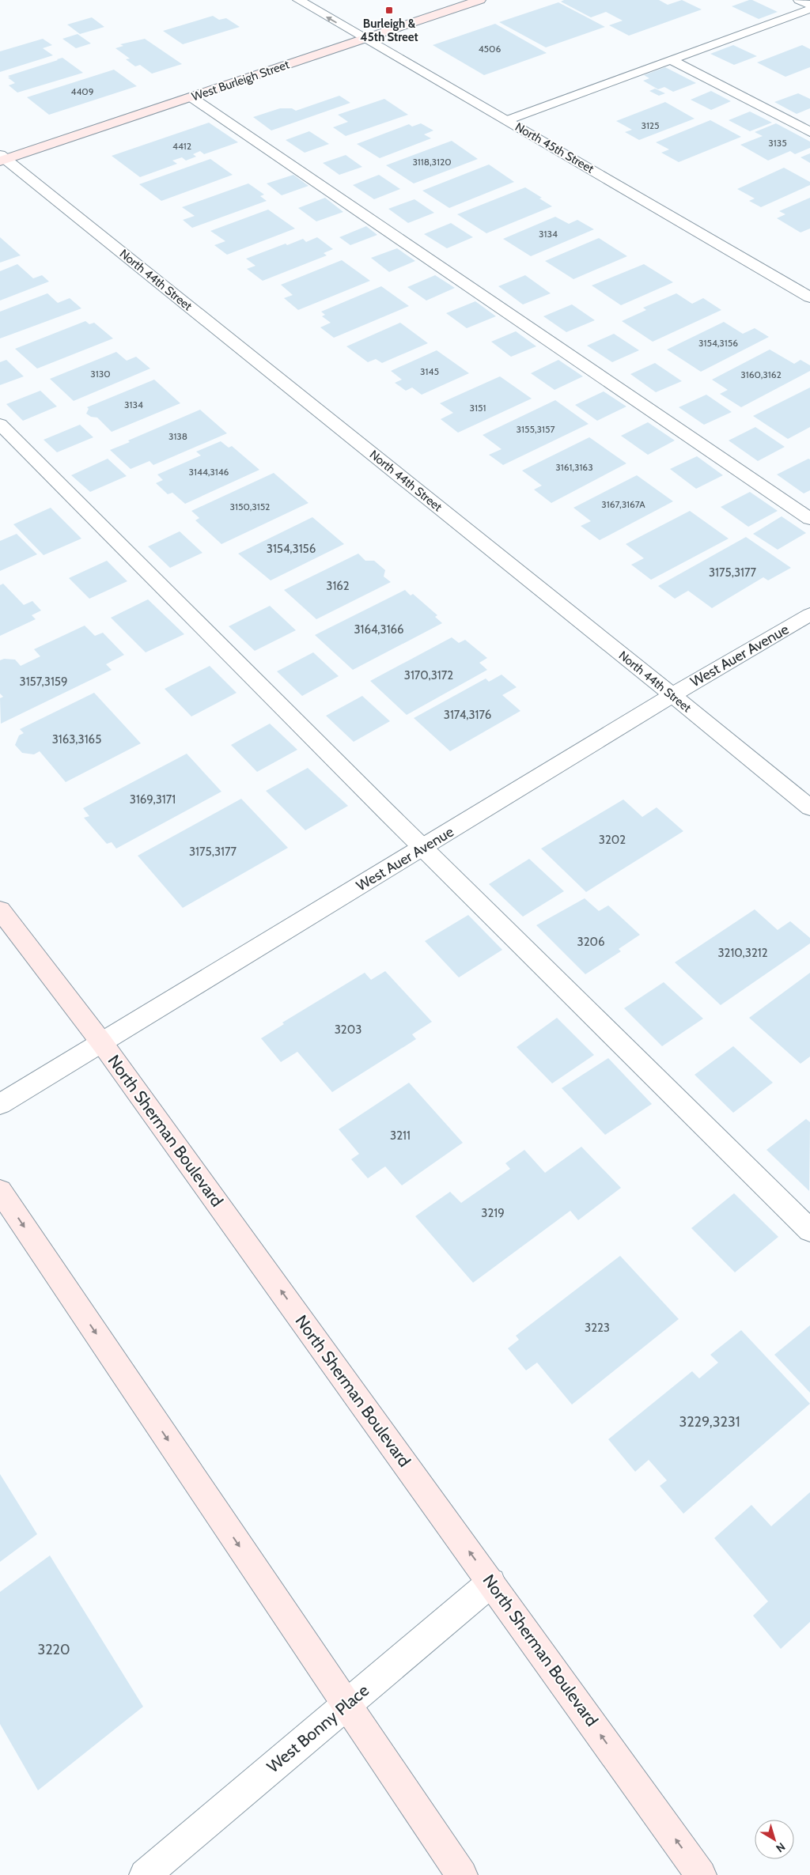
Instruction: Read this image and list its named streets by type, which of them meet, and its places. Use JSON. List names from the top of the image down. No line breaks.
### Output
{"streets":{"main road":["West Burleigh Street","North Sherman Boulevard"],"street":["North 45th Street","North 44th Street","West Auer Avenue","West Bonny Place"]},"crossings":[["West Burleigh Street","North 45th Street"],["West Burleigh Street","North 44th Street"],["North 44th Street","West Auer Avenue"],["West Auer Avenue","North Sherman Boulevard"],["North Sherman Boulevard","West Bonny Place"]],"places":{"transit":["Burleigh & 45th Street"]},"house_numbers":["4506","4409","3125","3135","4412","3118,3120","3134","3154,3156","3145","3130","3160,3162","3134","3151","3155,3157","3138","3161,3163","3144,3146","3167,3167A","3150,3152","3154,3156","3175,3177","3162","3164,3166","3170,3172","3157,3159","3174,3176","3163,3165","3169,3171","3202","3175,3177","3206","3210,3212","3203","3211","3219","3223","3229,3231","3220"],"north":"bottom right"}
